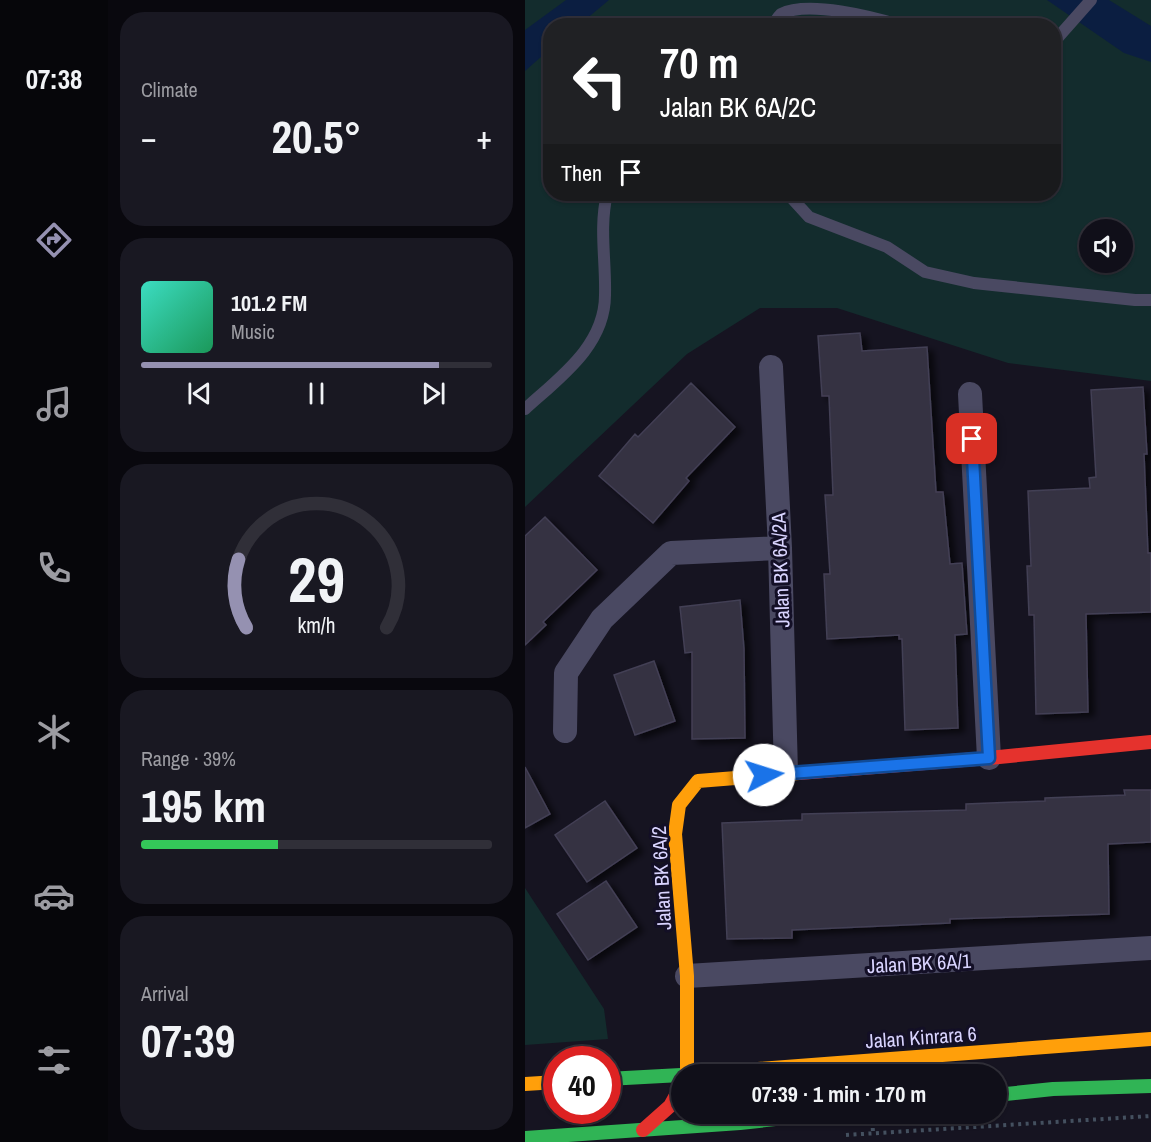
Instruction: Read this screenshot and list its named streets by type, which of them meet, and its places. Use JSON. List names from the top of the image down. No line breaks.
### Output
{"streets":{"main road":["Jalan BK 6A/2","Jalan Kinrara 6"],"street":["Jalan BK 6A/2A","Jalan BK 6A/1"]},"crossings":[["Jalan BK 6A/2A","Jalan BK 6A/2"],["Jalan BK 6A/2","Jalan BK 6A/1"]],"page":{"tabs":"07:38","tile":["Climate",["Range · 39%","195 km"],["Arrival","07:39"]],"turn":["70 m","Jalan BK 6A/2C"],"heat":["−","20.5°","+"],"then":"Then","song":["101.2 FM","Music"],"limit":"40","trip":"07:39 · 1 min · 170 m","gauge":["29","km/h"]}}
